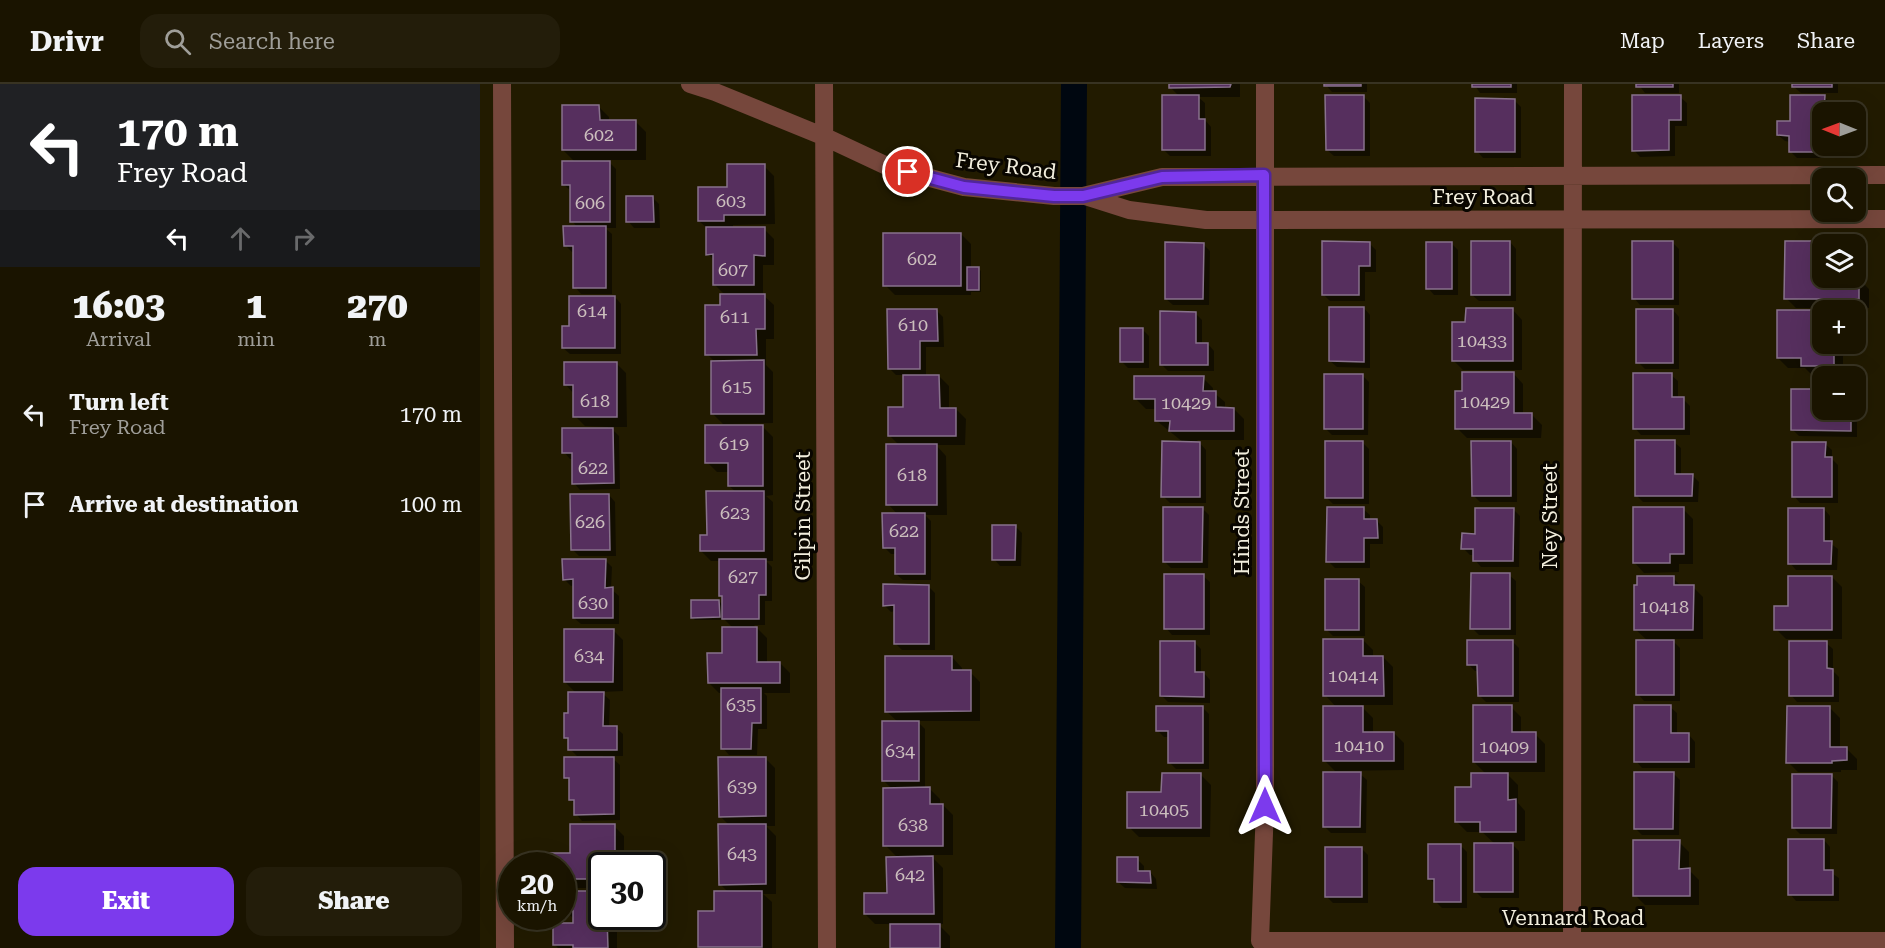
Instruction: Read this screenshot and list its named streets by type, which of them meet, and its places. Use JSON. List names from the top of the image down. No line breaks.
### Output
{"streets":{"street":["Frey Road","Hinds Street","Gilpin Street","Ney Street","Vennard Road"]},"crossings":[["Frey Road","Hinds Street"],["Frey Road","Gilpin Street"],["Frey Road","Ney Street"],["Hinds Street","Vennard Road"],["Ney Street","Vennard Road"]],"house_numbers":["602","603","606","602","607","614","611","610","10433","615","618","10429","10429","619","622","618","623","626","622","627","630","10418","634","10414","635","10410","10409","634","639","10405","638","643","642"],"north":"left","page":{"header":"Drivr","search":"Search here","nav":["Map","Layers","Share"],"turn":["170 m","Frey Road"],"map_buttons":["+","−"],"eta":["16:03","Arrival","1","min","270","m"],"list":[{"name":"Turn left","note":"Frey Road","value":"170 m"},{"name":"Arrive at destination","value":"100 m"}],"speed":"20 km/h","limit":"30","buttons":["Exit","Share"]}}
